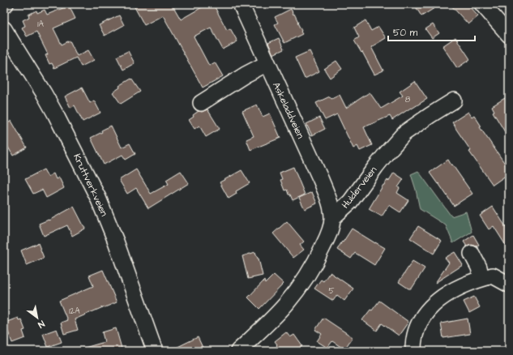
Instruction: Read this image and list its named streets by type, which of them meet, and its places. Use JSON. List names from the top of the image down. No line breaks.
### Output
{"streets":{"street":["Askeladdveien","Kruttverkveien","Hulderveien"]},"crossings":[["Askeladdveien","Hulderveien"]],"house_numbers":["1A","8","5","12A"],"scale_bar":"50 m","north":"bottom right"}
